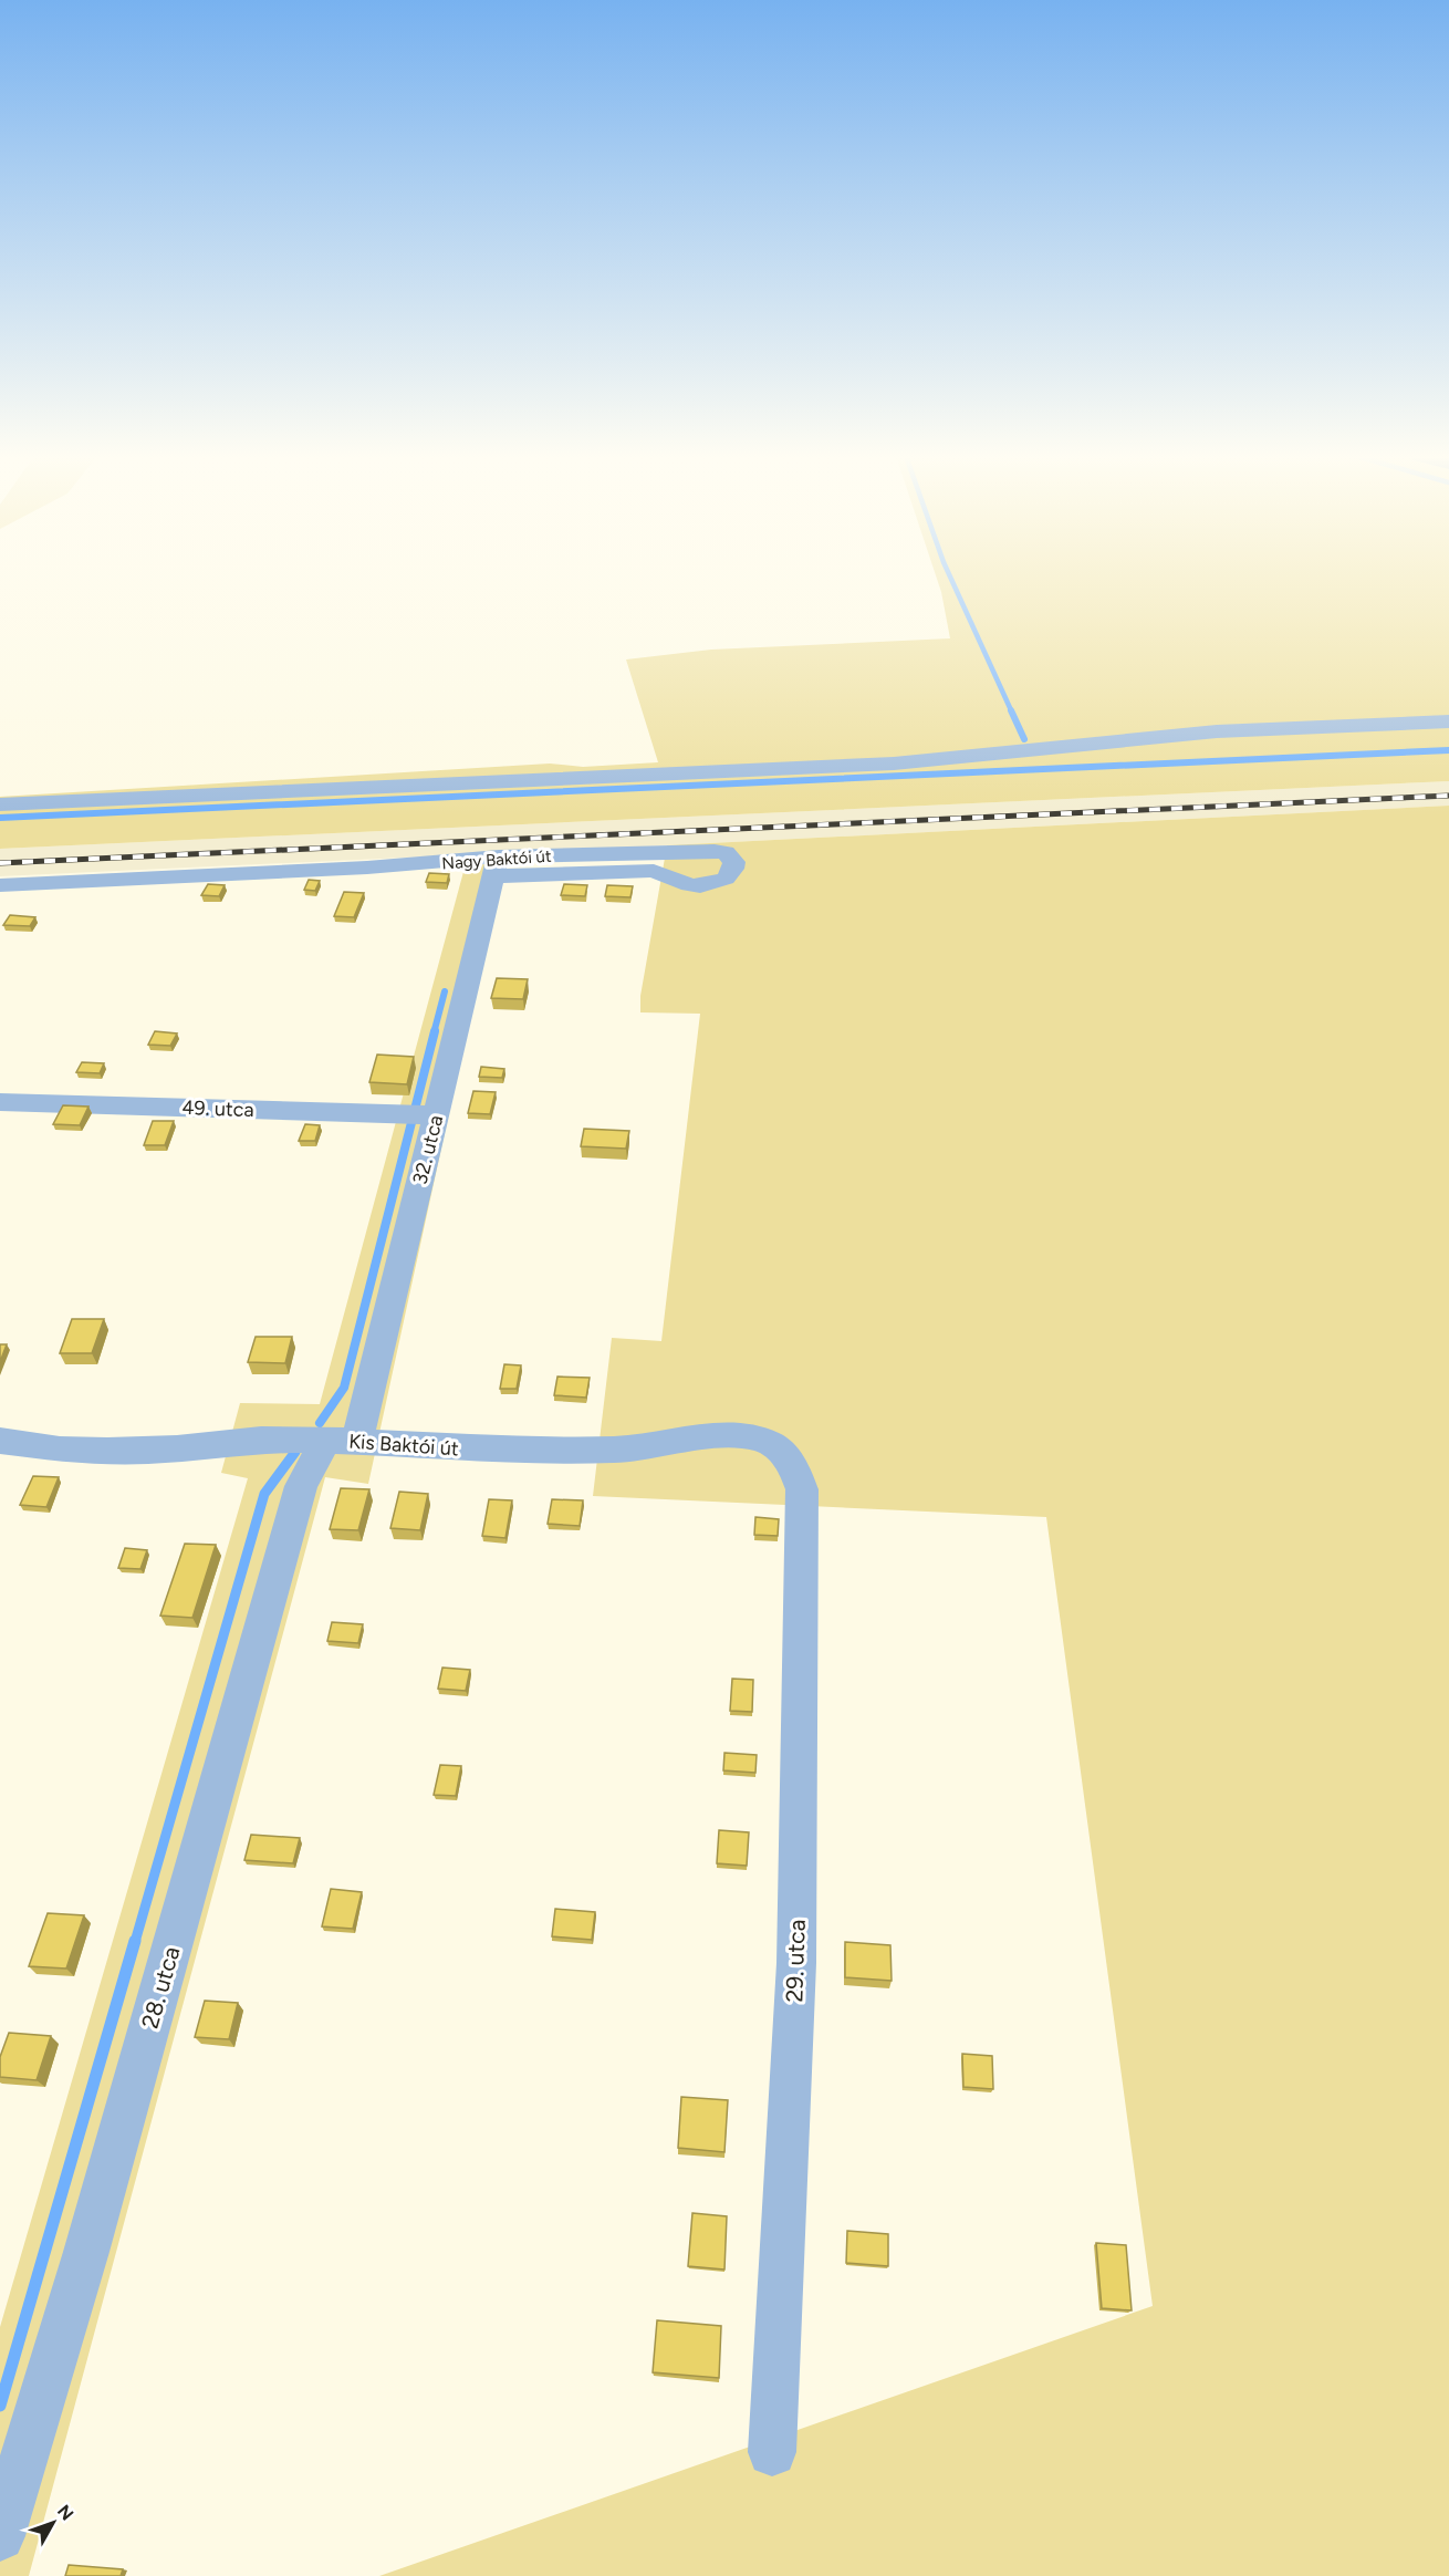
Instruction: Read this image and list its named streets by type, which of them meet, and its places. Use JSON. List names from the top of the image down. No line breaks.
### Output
{"streets":{"street":["Nagy Baktói út","49. utca","32. utca","Kis Baktói út","29. utca","28. utca"]},"crossings":[["Nagy Baktói út","32. utca"],["49. utca","32. utca"],["32. utca","Kis Baktói út"],["32. utca","28. utca"],["Kis Baktói út","29. utca"],["Kis Baktói út","28. utca"]],"north":"top right"}
